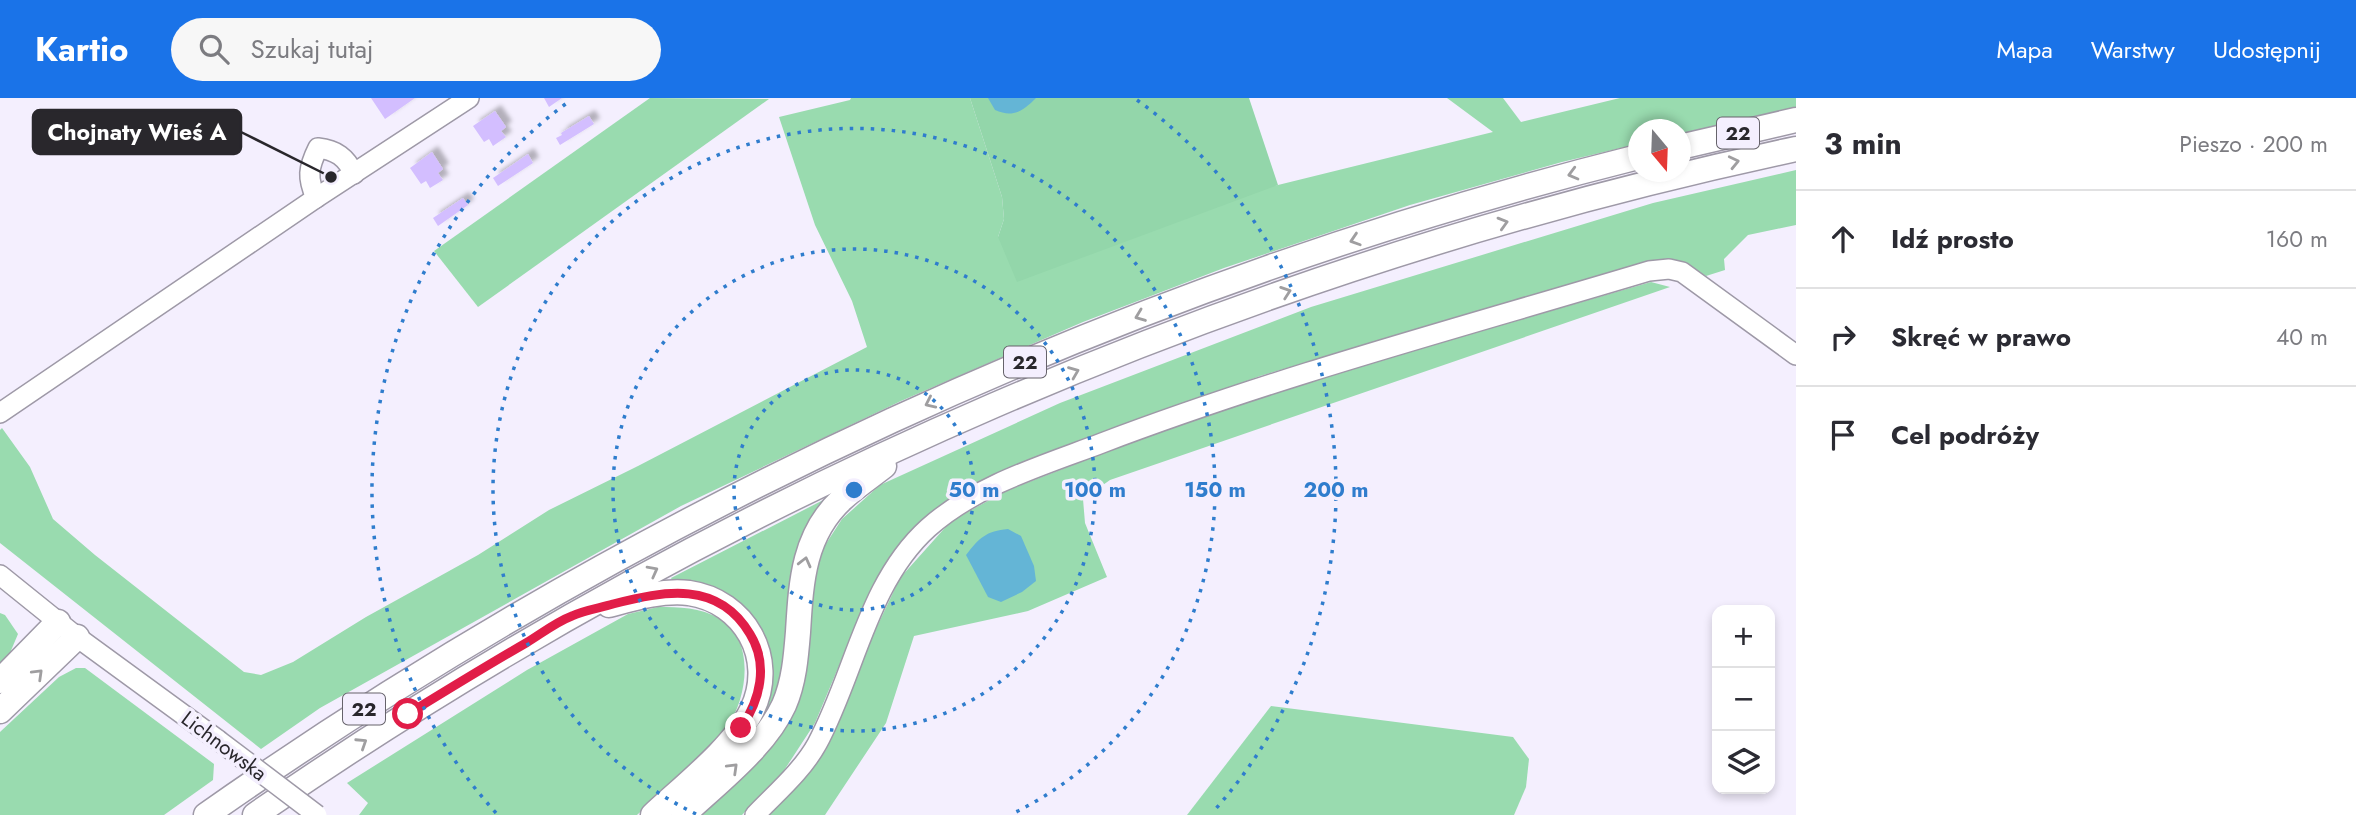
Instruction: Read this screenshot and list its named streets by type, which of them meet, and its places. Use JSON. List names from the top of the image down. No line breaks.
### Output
{"streets":{"main road":["22"],"street":["Lichnowska"]},"places":["Chojnaty Wieś A"],"north":"bottom","page":{"header":"Kartio","search":"Szukaj tutaj","nav":["Mapa","Warstwy","Udostępnij"],"heading":["3 min","Pieszo · 200 m"],"list":[["Idź prosto","160 m"],["Skręć w prawo","40 m"],"Cel podróży"],"map_buttons":["+","−"]},"rings":["50 m","100 m","150 m","200 m"]}
